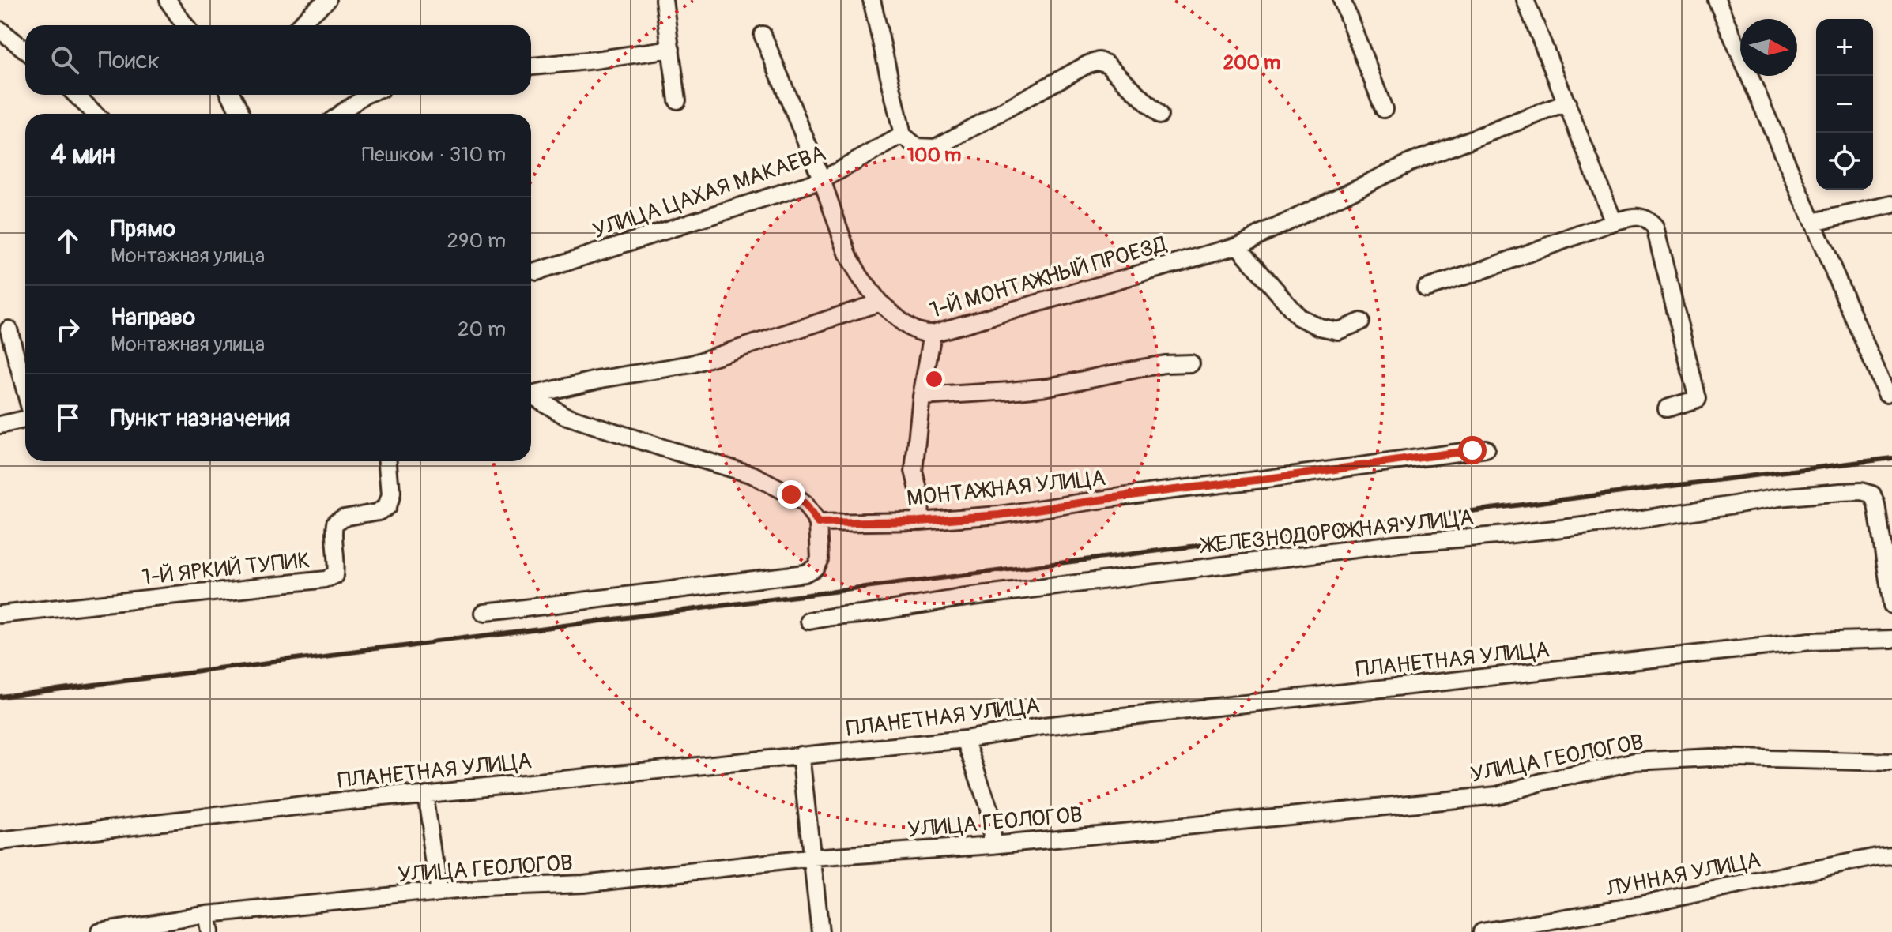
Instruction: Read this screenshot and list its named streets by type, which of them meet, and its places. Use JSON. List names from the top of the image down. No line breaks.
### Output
{"streets":{"street":["УЛИЦА ЦАХАЯ МАКАЕВА","1-Й МОНТАЖНЫЙ ПРОЕЗД","МОНТАЖНАЯ УЛИЦА","ЖЕЛЕЗНОДОРОЖНАЯ УЛИЦА","1-Й ЯРКИЙ ТУПИК","ПЛАНЕТНАЯ УЛИЦА","УЛИЦА ГЕОЛОГОВ","ЛУННАЯ УЛИЦА"]},"crossings":[["УЛИЦА ЦАХАЯ МАКАЕВА","1-Й МОНТАЖНЫЙ ПРОЕЗД"]],"north":"right","page":{"map_buttons":["+","−"],"search":"Поиск","heading":["4 мин","Пешком · 310 m"],"list":[["Прямо","Монтажная улица","290 m"],["Направо","Монтажная улица","20 m"],"Пункт назначения"]},"rings":["200 m","100 m"]}
